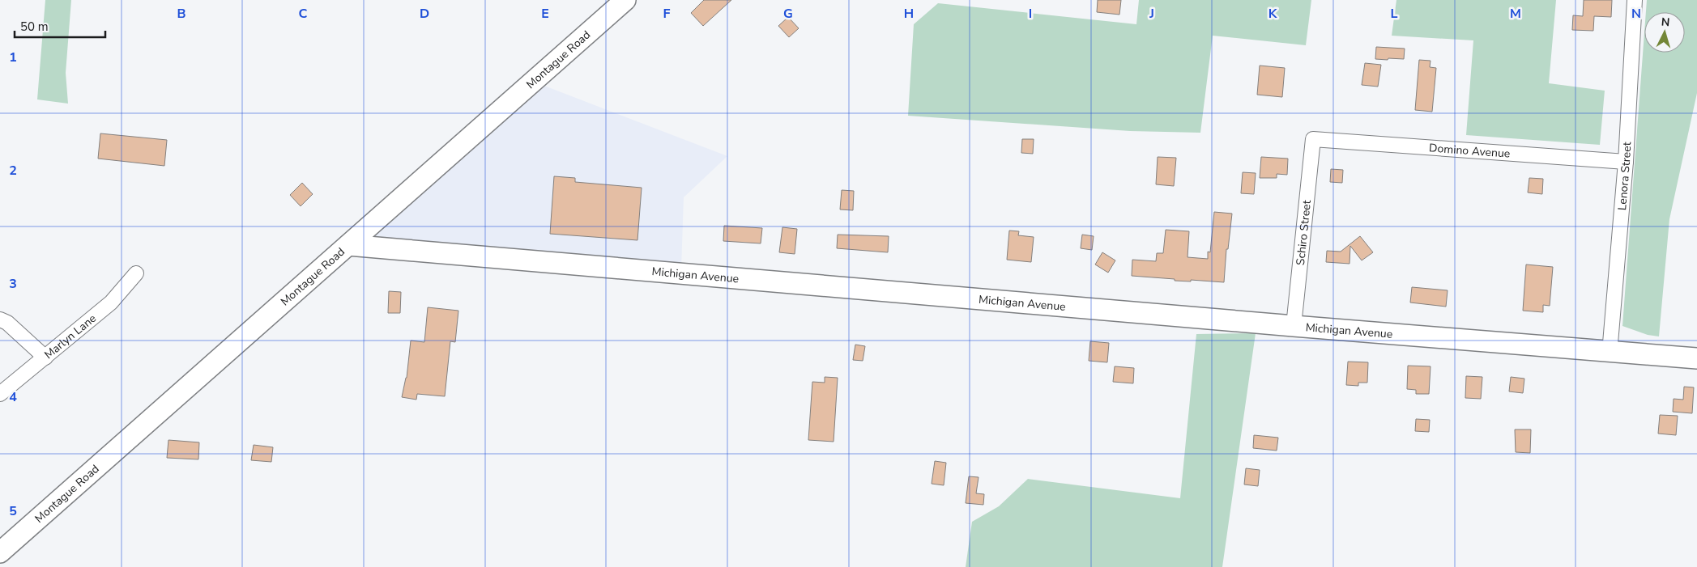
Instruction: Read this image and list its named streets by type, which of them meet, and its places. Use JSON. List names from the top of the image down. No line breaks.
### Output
{"streets":{"main road":["Montague Road","Michigan Avenue"],"street":["Domino Avenue","Lenora Street","Schiro Street","Marlyn Lane"]},"crossings":[["Montague Road","Michigan Avenue"],["Domino Avenue","Lenora Street"],["Domino Avenue","Schiro Street"],["Lenora Street","Michigan Avenue"],["Schiro Street","Michigan Avenue"]],"scale_bar":"50 m","north":"top","grid":{"columns":["B","C","D","E","F","G","H","I","J","K","L","M","N"],"rows":["1","2","3","4","5"]}}
